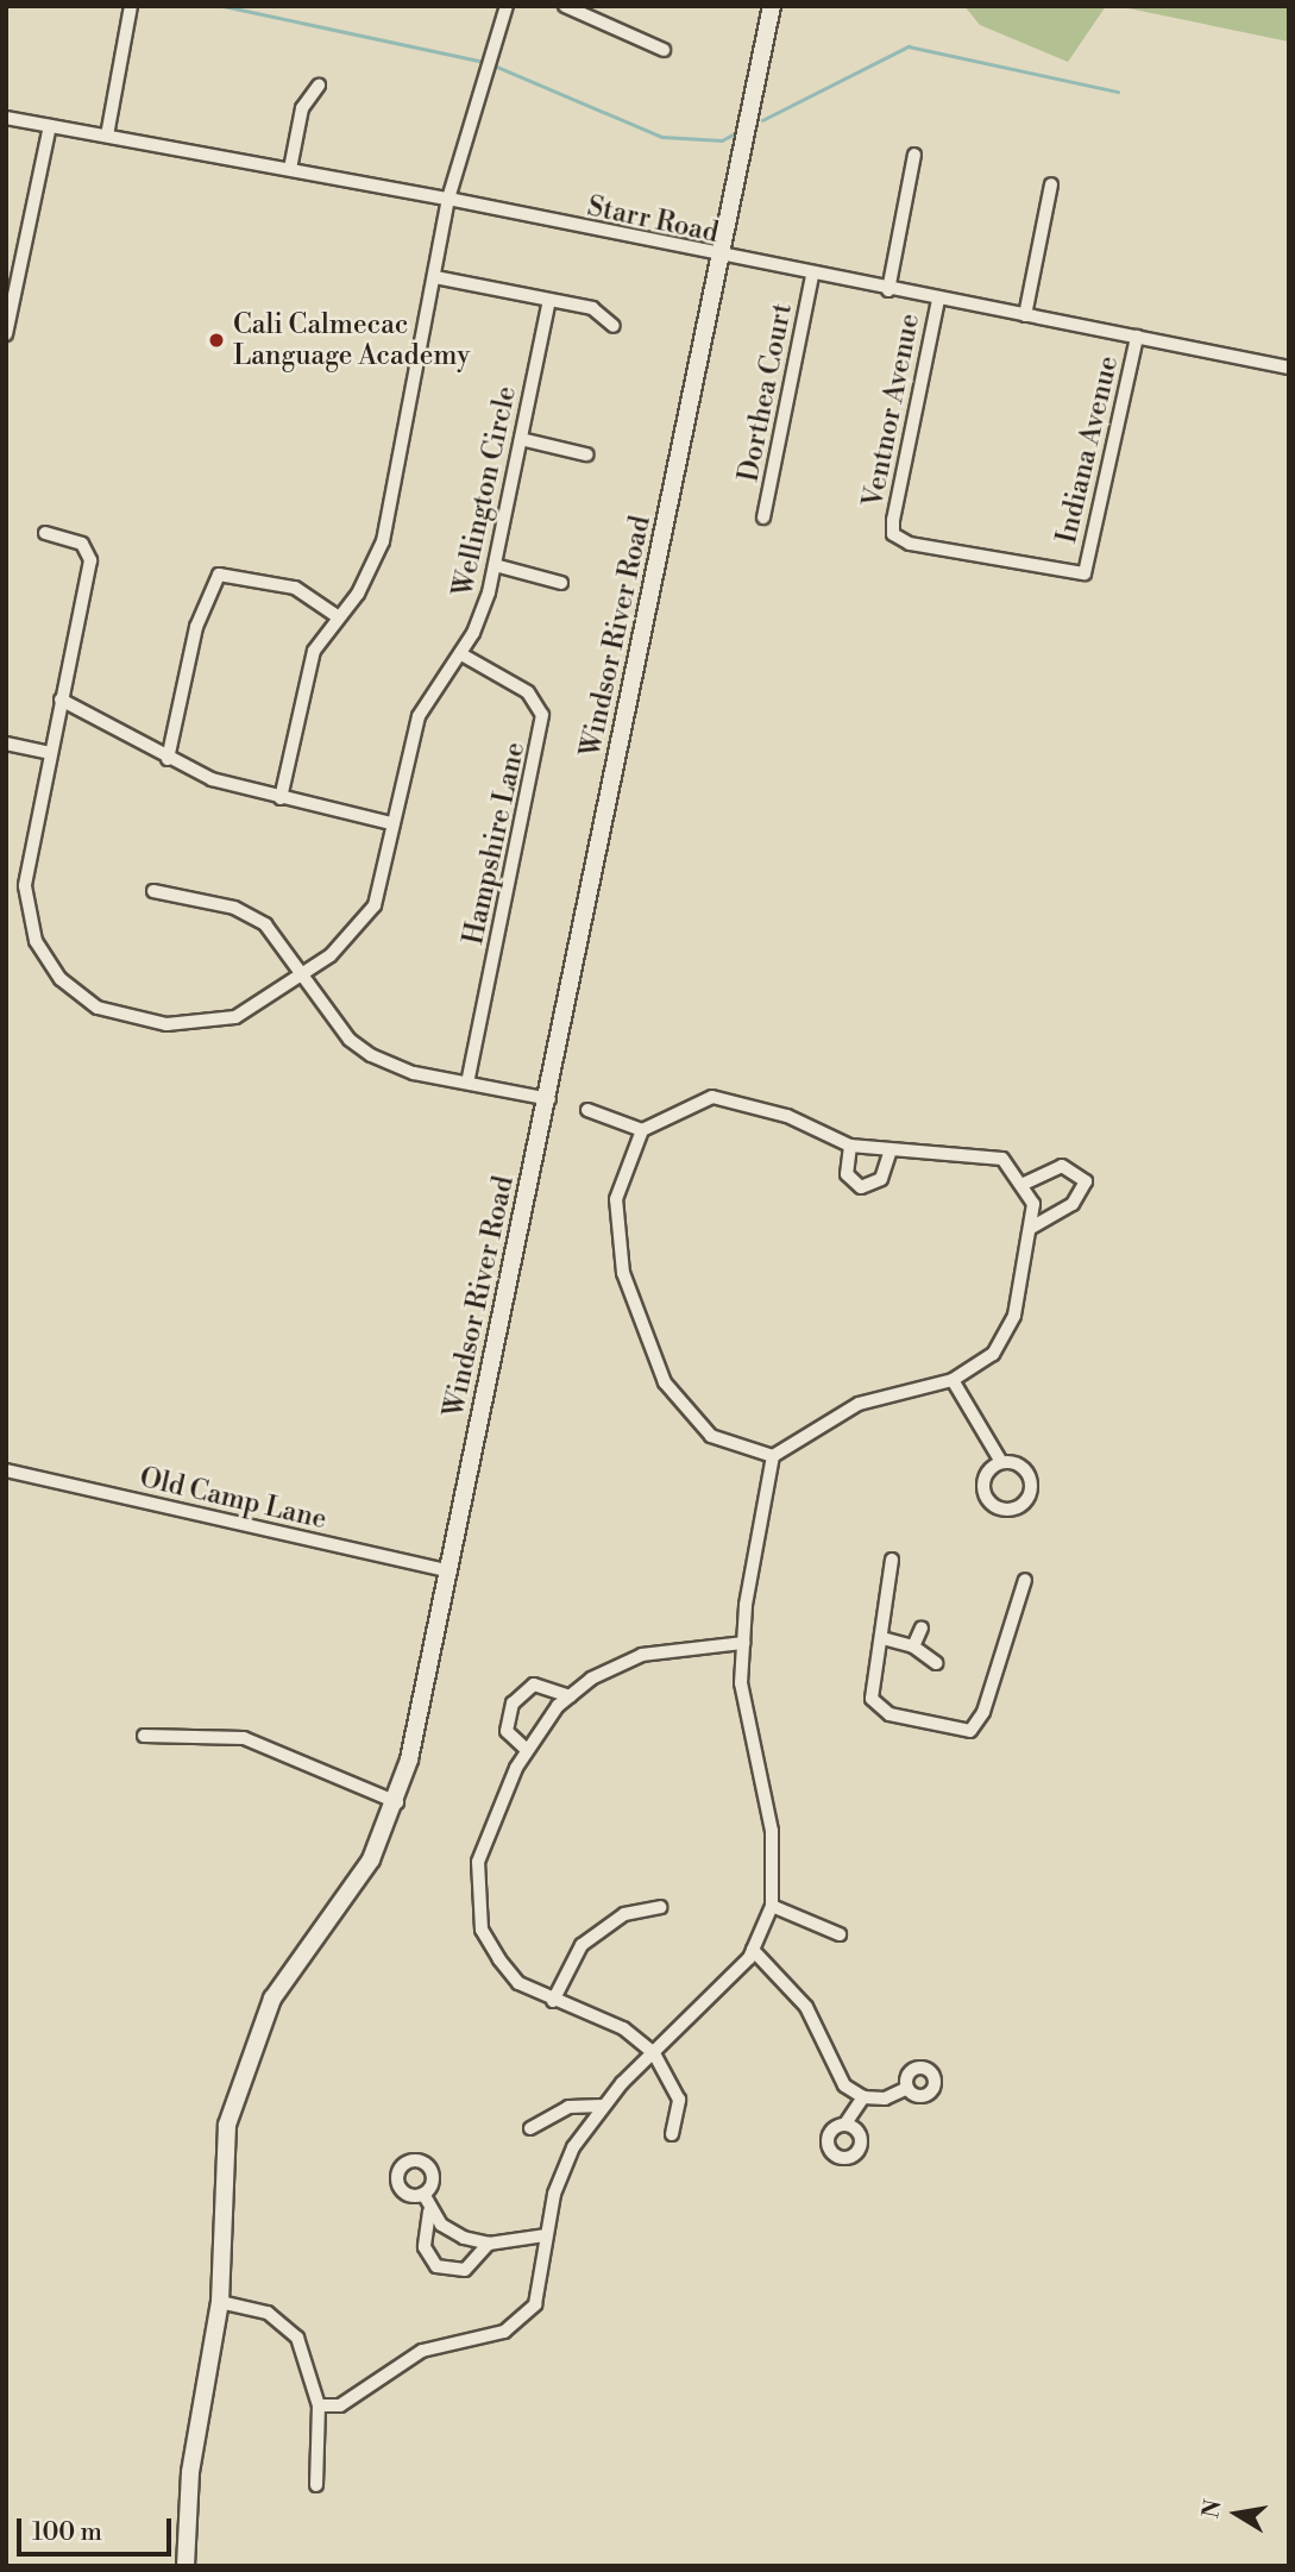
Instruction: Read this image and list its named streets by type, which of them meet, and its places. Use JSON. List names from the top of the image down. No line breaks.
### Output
{"streets":{"main road":["Windsor River Road"],"street":["Starr Road","Dorthea Court","Ventnor Avenue","Indiana Avenue","Wellington Circle","Hampshire Lane","Old Camp Lane"]},"crossings":[["Starr Road","Dorthea Court"],["Starr Road","Ventnor Avenue"],["Starr Road","Indiana Avenue"],["Starr Road","Windsor River Road"],["Ventnor Avenue","Indiana Avenue"],["Wellington Circle","Hampshire Lane"],["Windsor River Road","Old Camp Lane"]],"places":["Cali Calmecac Language Academy"],"scale_bar":"100 m","north":"left"}
